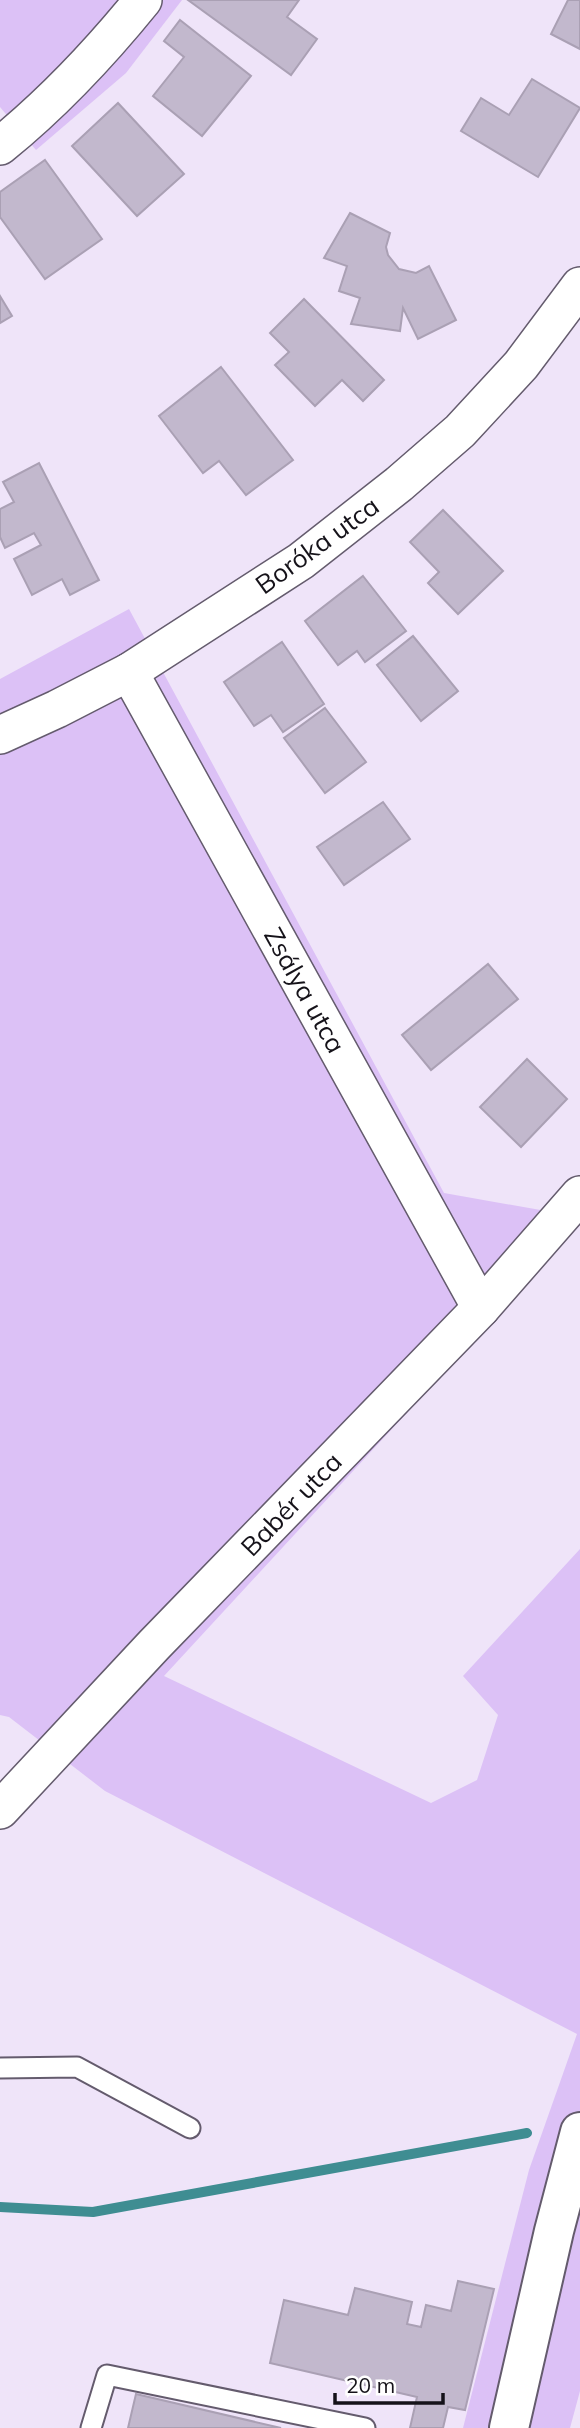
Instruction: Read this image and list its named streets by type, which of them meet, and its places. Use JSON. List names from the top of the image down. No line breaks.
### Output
{"streets":{"street":["Boróka utca","Zsálya utca","Babér utca"]},"crossings":[["Boróka utca","Zsálya utca"],["Zsálya utca","Babér utca"]],"scale_bar":"20 m"}
